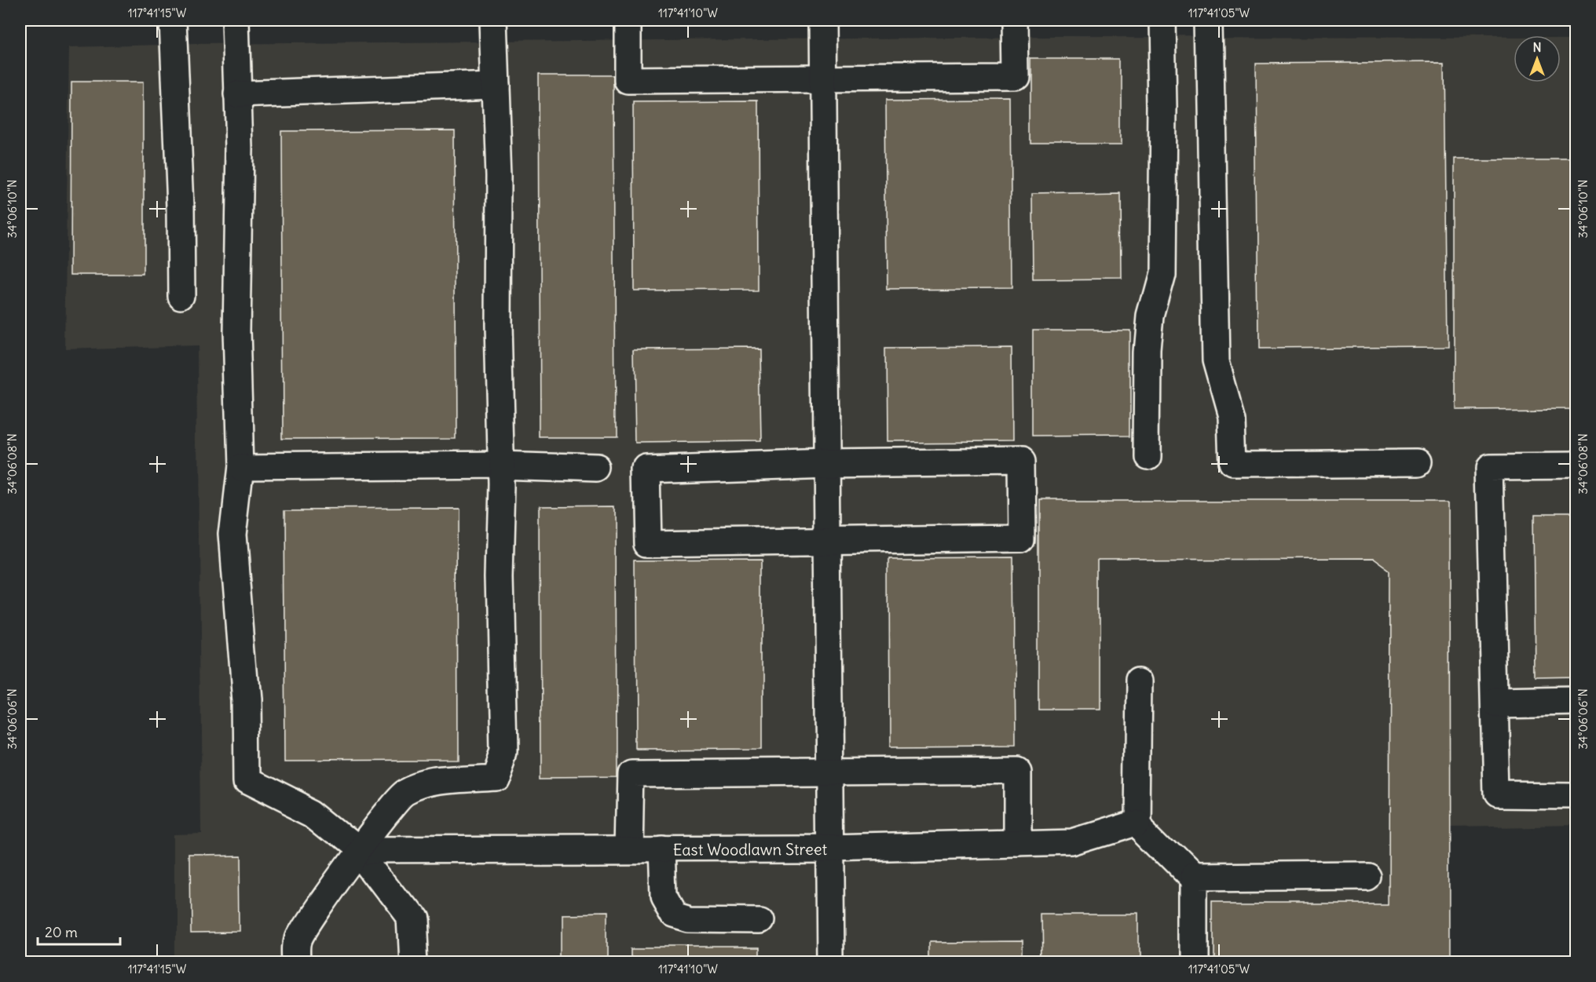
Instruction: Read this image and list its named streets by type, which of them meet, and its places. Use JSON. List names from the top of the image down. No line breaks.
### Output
{"streets":{"street":["East Woodlawn Street"]},"scale_bar":"20 m","north":"top","coordinates":["117°41'15\"W","117°41'10\"W","117°41'05\"W","34°06'10\"N","34°06'08\"N","34°06'06\"N"]}
